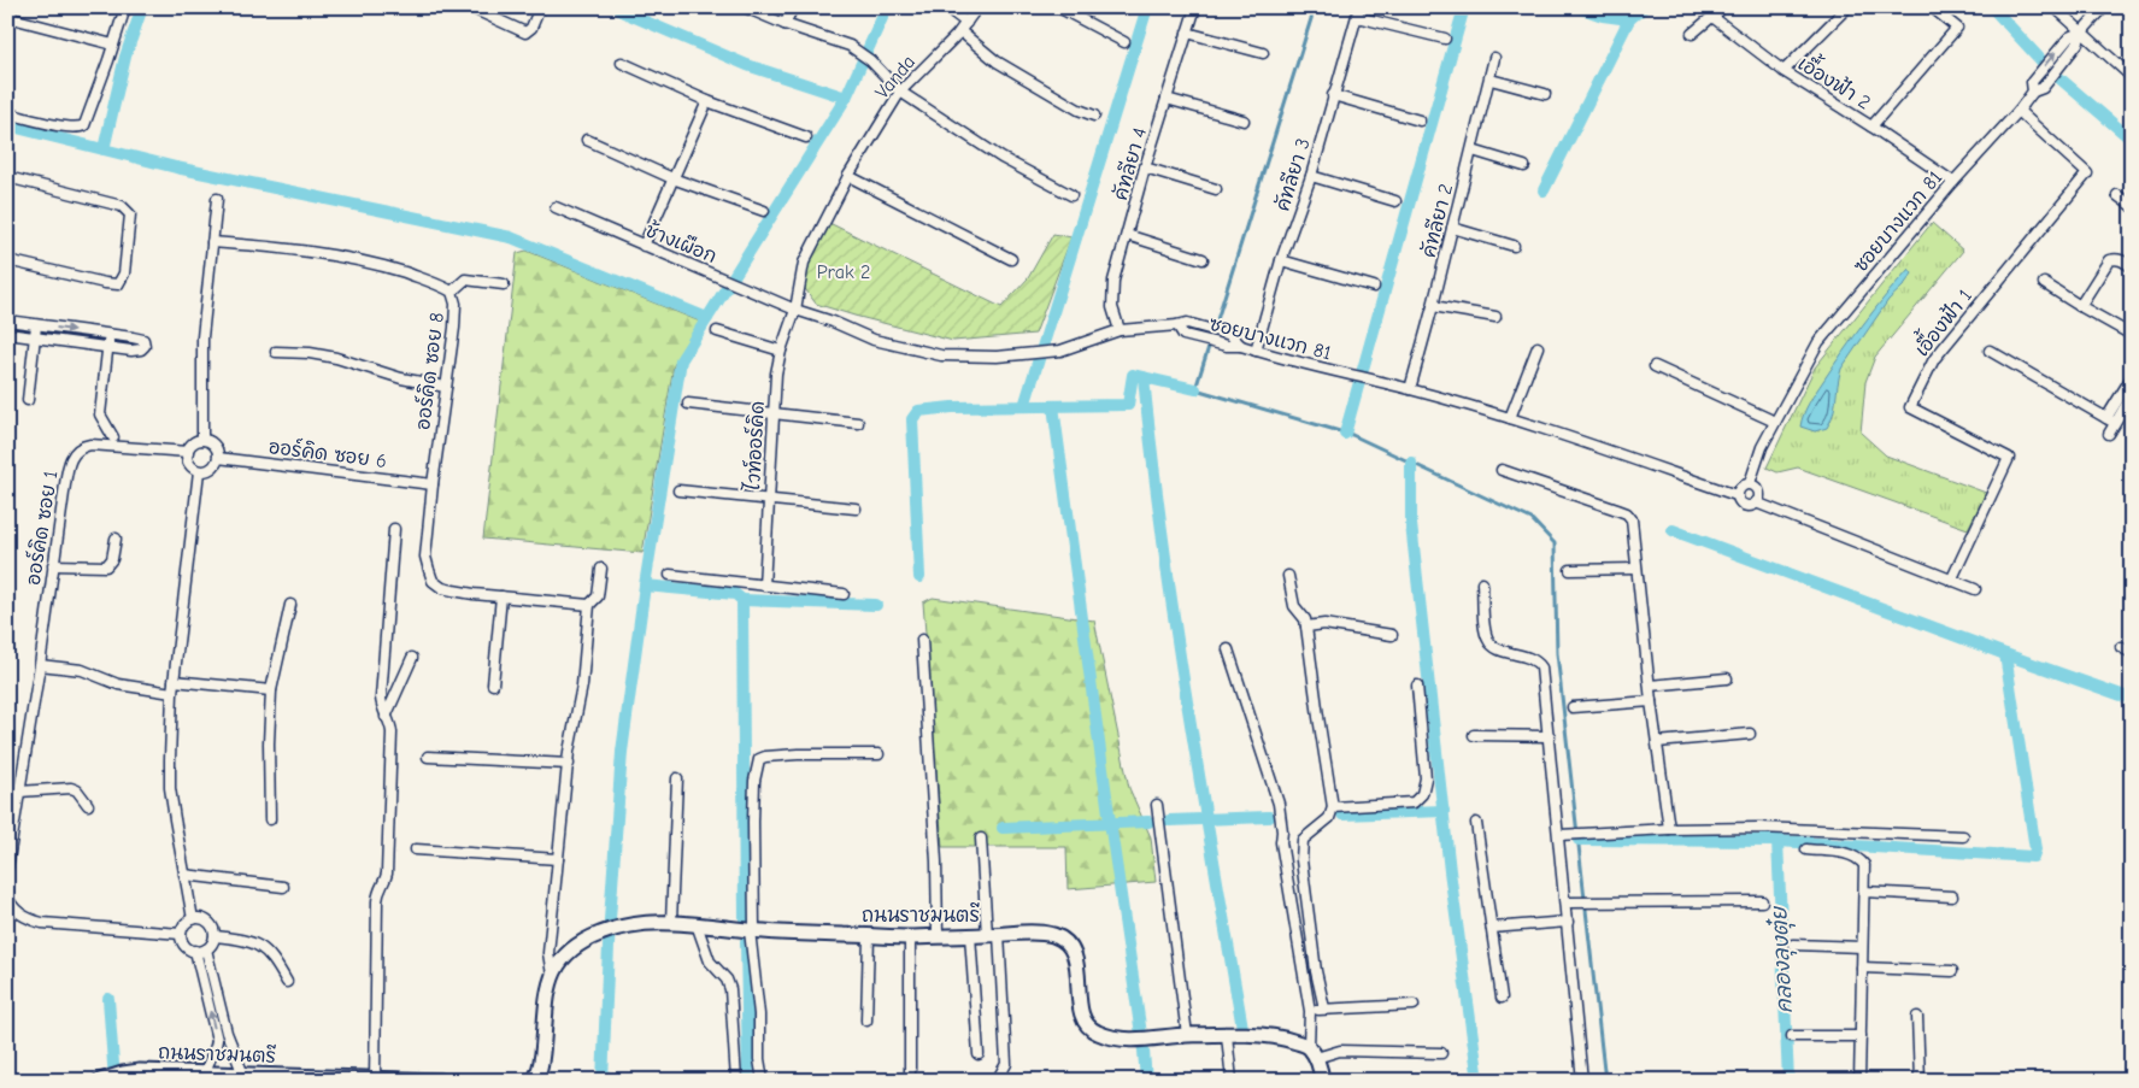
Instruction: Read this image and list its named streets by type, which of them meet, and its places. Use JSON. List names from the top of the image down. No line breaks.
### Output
{"streets":{"street":["Vanda","เอื้องฟ้า 2","คัทลียา 4","คัทลียา 3","คัทลียา 2","ซอยบางแวก 81","ช้างเผือก","เอื้องฟ้า 1","ออร์คิด ซอย 8","ไวท์ออร์คิด","ออร์คิด ซอย 6","ออร์คิด ซอย 1","ถนนราชมนตรี"]},"crossings":[["Vanda","ช้างเผือก"],["Vanda","ไวท์ออร์คิด"],["เอื้องฟ้า 2","ซอยบางแวก 81"],["คัทลียา 3","ซอยบางแวก 81"],["คัทลียา 2","ซอยบางแวก 81"],["ซอยบางแวก 81","เอื้องฟ้า 1"],["ช้างเผือก","ไวท์ออร์คิด"],["ออร์คิด ซอย 8","ออร์คิด ซอย 6"],["ออร์คิด ซอย 6","ออร์คิด ซอย 1"]],"water":["คลองลุงตุ๋ย"],"parks":["Prak 2"]}
